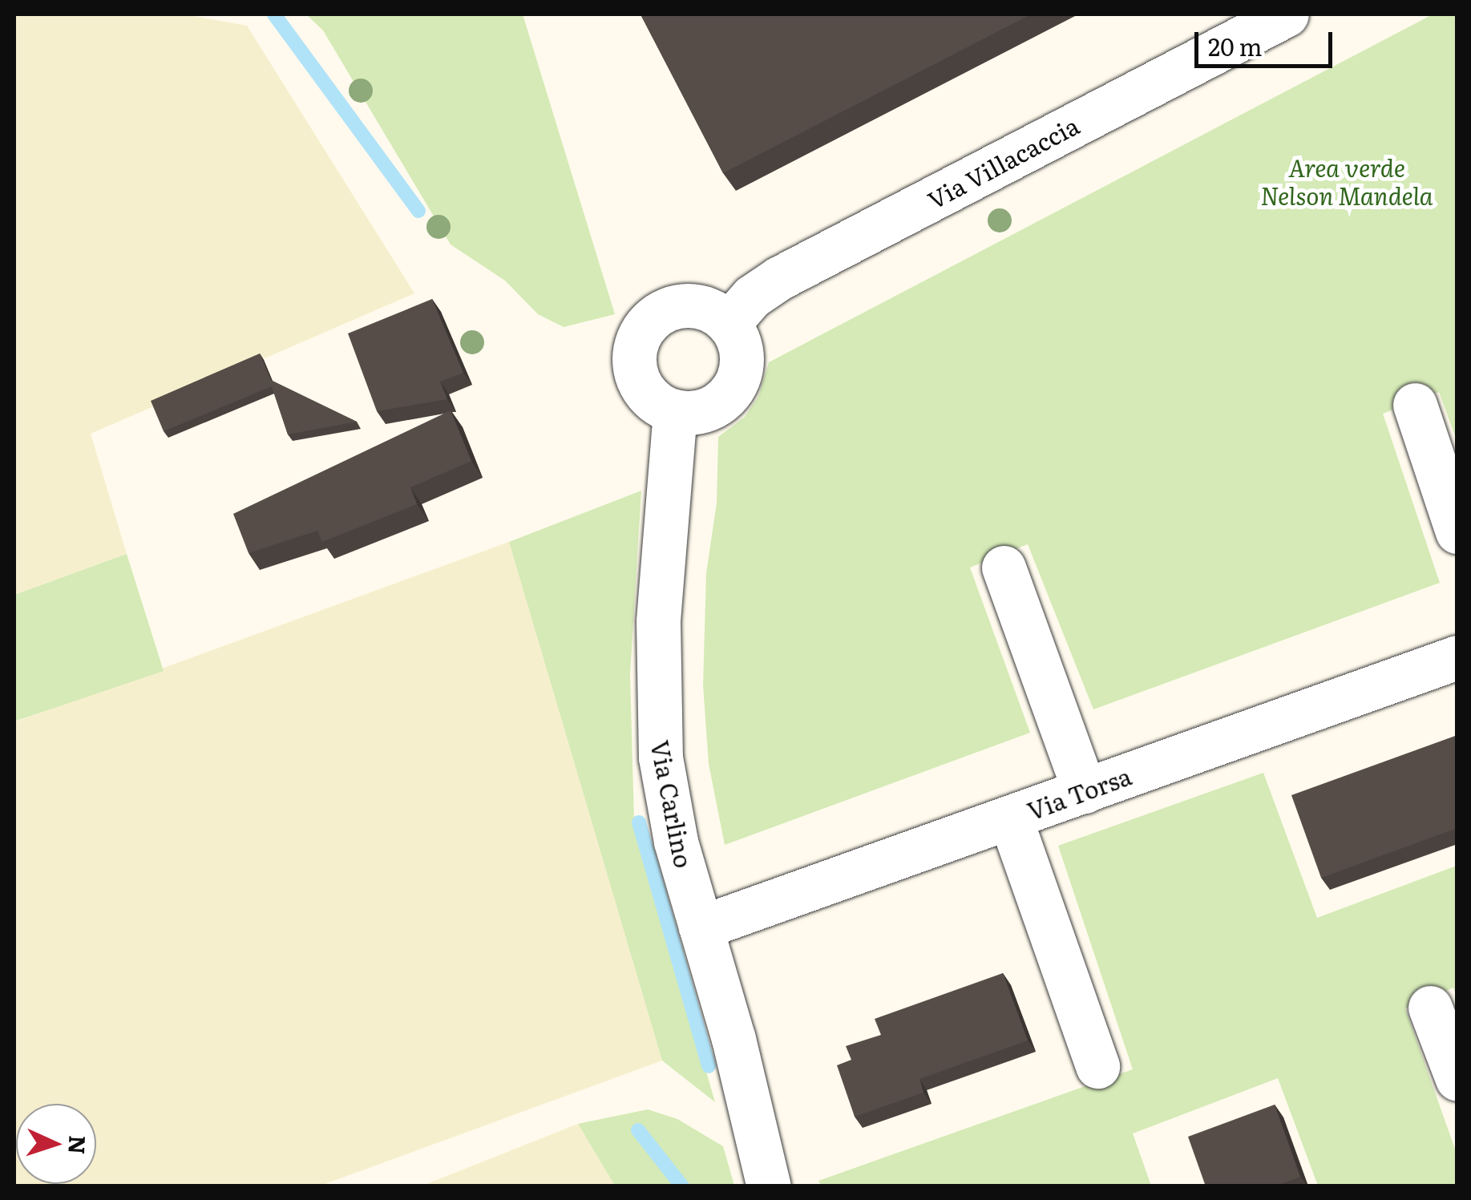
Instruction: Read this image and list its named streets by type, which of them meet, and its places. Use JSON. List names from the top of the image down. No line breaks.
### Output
{"streets":{"street":["Via Villacaccia","Via Torsa","Via Carlino"]},"crossings":[["Via Villacaccia","Via Carlino"],["Via Torsa","Via Carlino"]],"parks":["Area verde Nelson Mandela"],"scale_bar":"20 m","north":"right"}
